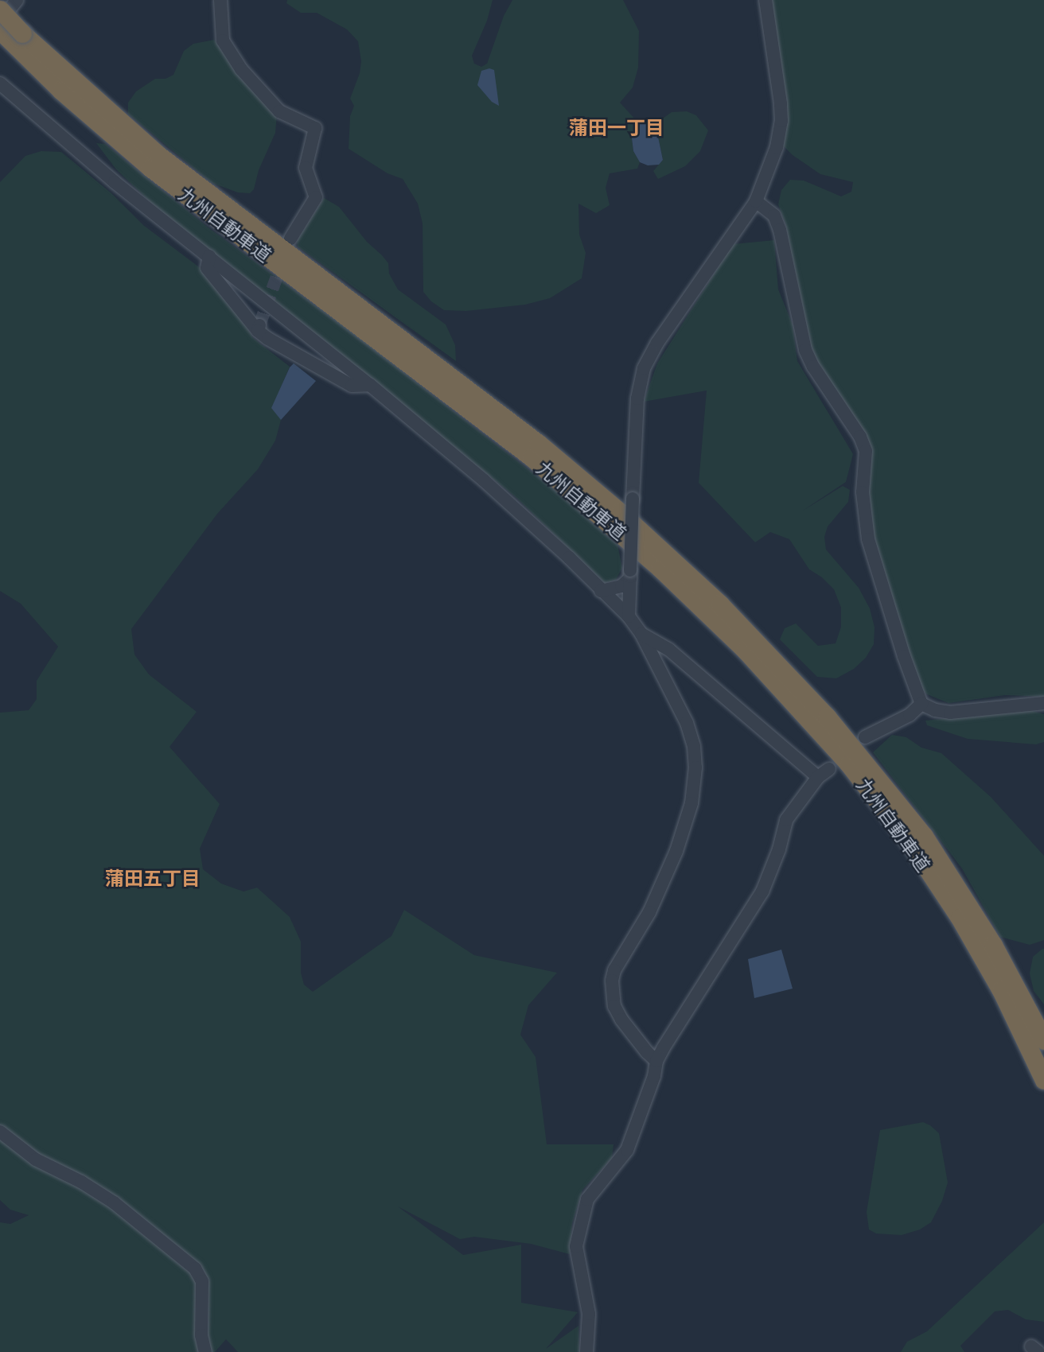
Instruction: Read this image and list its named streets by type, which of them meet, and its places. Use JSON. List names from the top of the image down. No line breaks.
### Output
{"streets":{"highway":["九州自動車道"]},"districts":["蒲田一丁目","蒲田五丁目"]}
